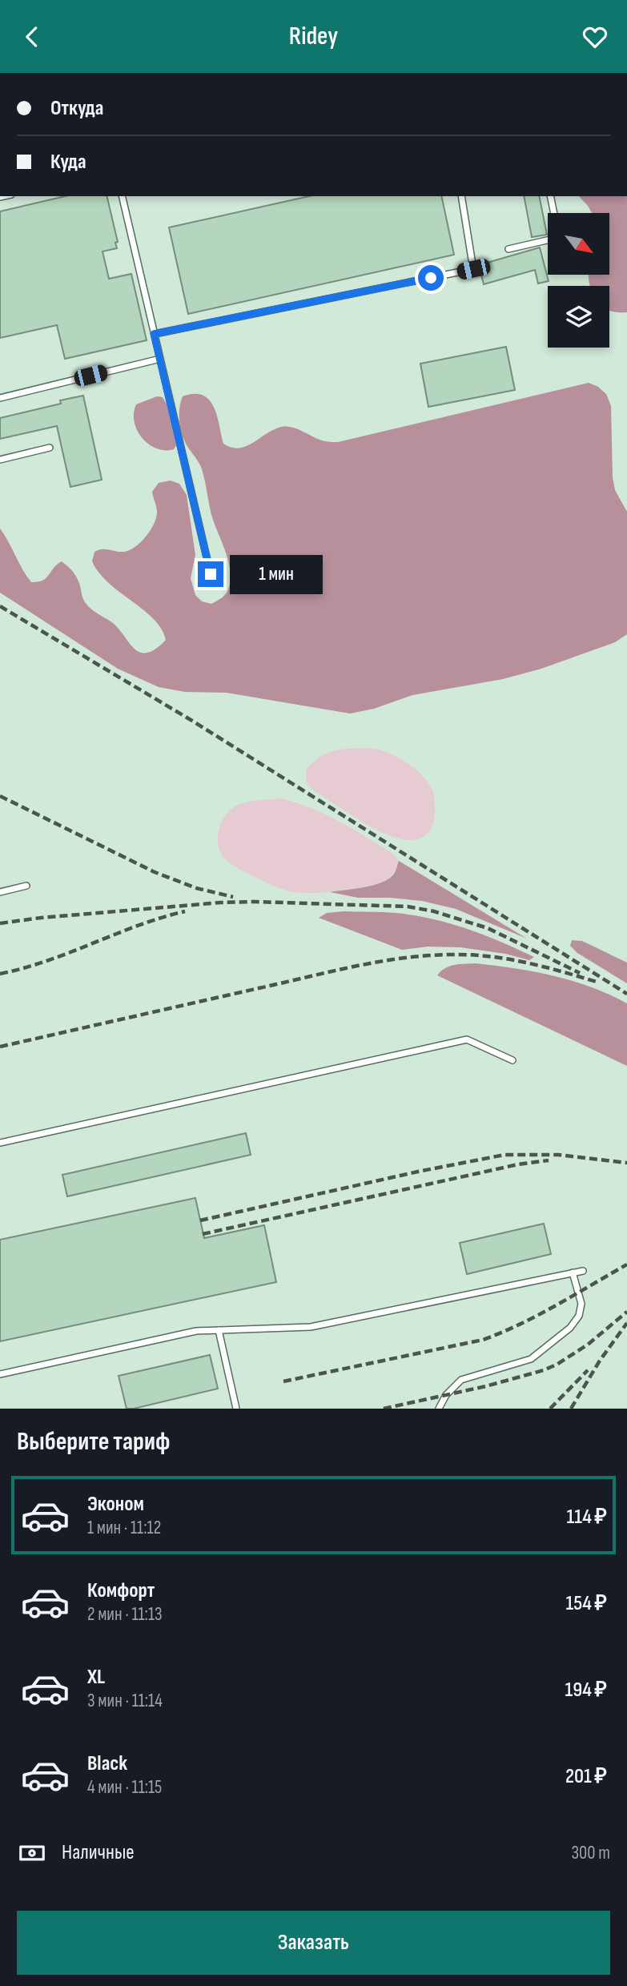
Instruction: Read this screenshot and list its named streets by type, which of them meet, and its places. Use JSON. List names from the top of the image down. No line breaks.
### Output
{"north":"bottom right","page":{"header":"Ridey","banner":["Откуда","Куда"],"bubble":"1 мин","heading":"Выберите тариф","list":[{"name":"Эконом","note":"1 мин · 11:12","value":"114 ₽"},{"name":"Комфорт","note":"2 мин · 11:13","value":"154 ₽"},{"name":"XL","note":"3 мин · 11:14","value":"194 ₽"},{"name":"Black","note":"4 мин · 11:15","value":"201 ₽"}],"pay":["Наличные","300 m"],"buttons":"Заказать"}}
